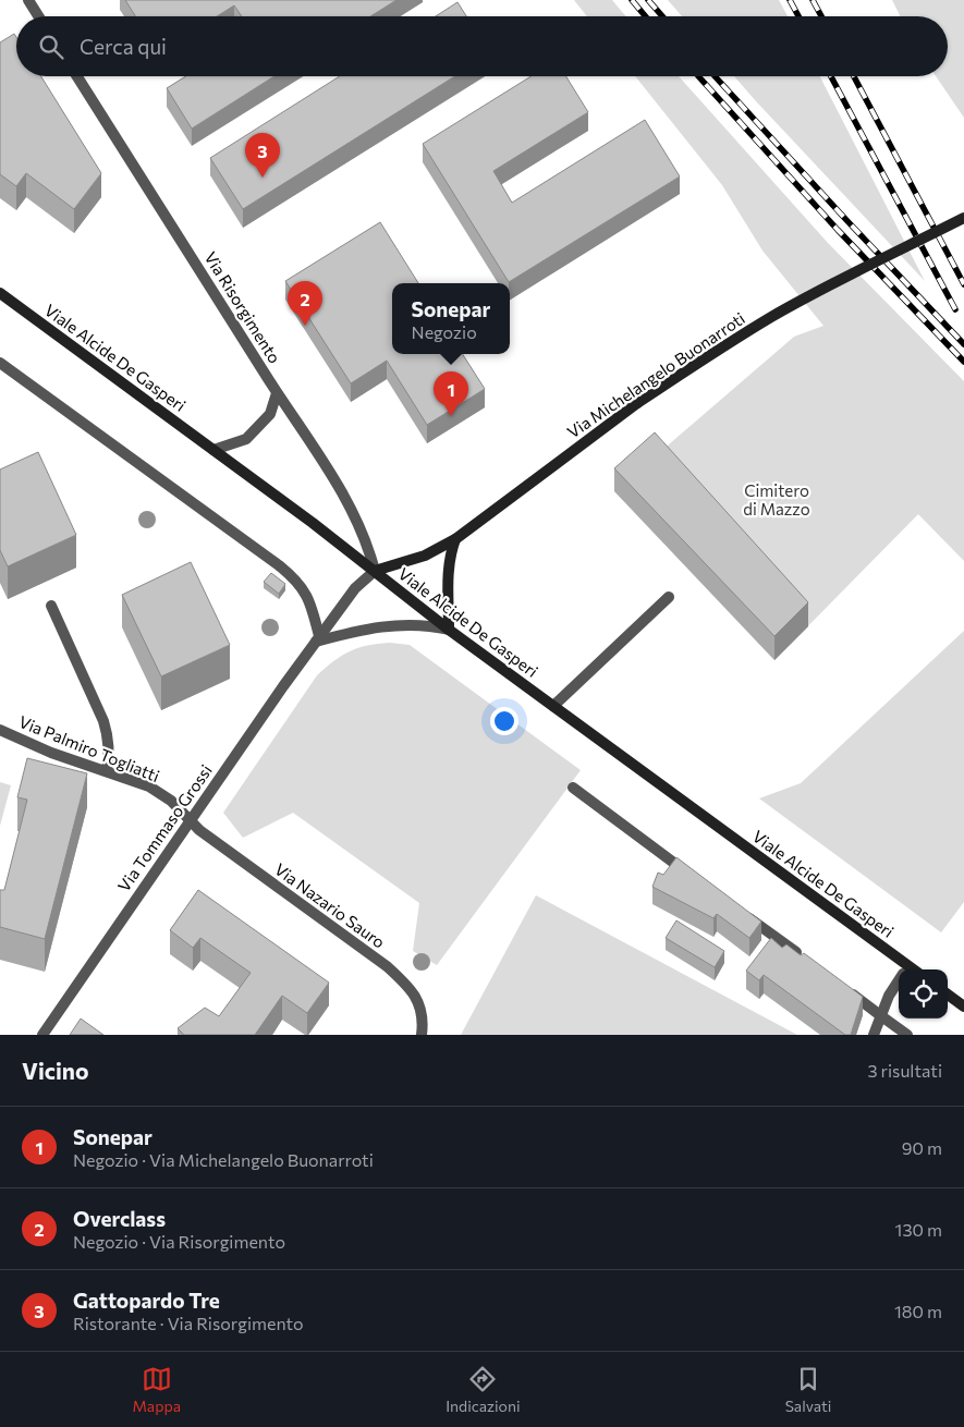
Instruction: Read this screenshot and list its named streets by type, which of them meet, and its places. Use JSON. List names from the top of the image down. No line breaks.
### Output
{"streets":{"street":["Via Risorgimento","Viale Alcide De Gasperi","Via Michelangelo Buonarroti","Via Palmiro Togliatti","Via Tommaso Grossi","Via Nazario Sauro"]},"crossings":[["Via Risorgimento","Viale Alcide De Gasperi"],["Via Risorgimento","Via Michelangelo Buonarroti"],["Via Risorgimento","Via Tommaso Grossi"],["Viale Alcide De Gasperi","Via Michelangelo Buonarroti"],["Viale Alcide De Gasperi","Via Tommaso Grossi"],["Via Michelangelo Buonarroti","Via Tommaso Grossi"],["Via Palmiro Togliatti","Via Tommaso Grossi"],["Via Palmiro Togliatti","Via Nazario Sauro"],["Via Tommaso Grossi","Via Nazario Sauro"]],"parks":["Cimitero di Mazzo"],"page":{"search":"Cerca qui","pins":["3","2","1"],"popup":["Sonepar","Negozio"],"heading":["Vicino","3 risultati"],"list":[{"mark":"1","name":"Sonepar","note":"Negozio · Via Michelangelo Buonarroti","value":"90 m"},{"mark":"2","name":"Overclass","note":"Negozio · Via Risorgimento","value":"130 m"},{"mark":"3","name":"Gattopardo Tre","note":"Ristorante · Via Risorgimento","value":"180 m"}],"nav":["Mappa","Indicazioni","Salvati"]}}
